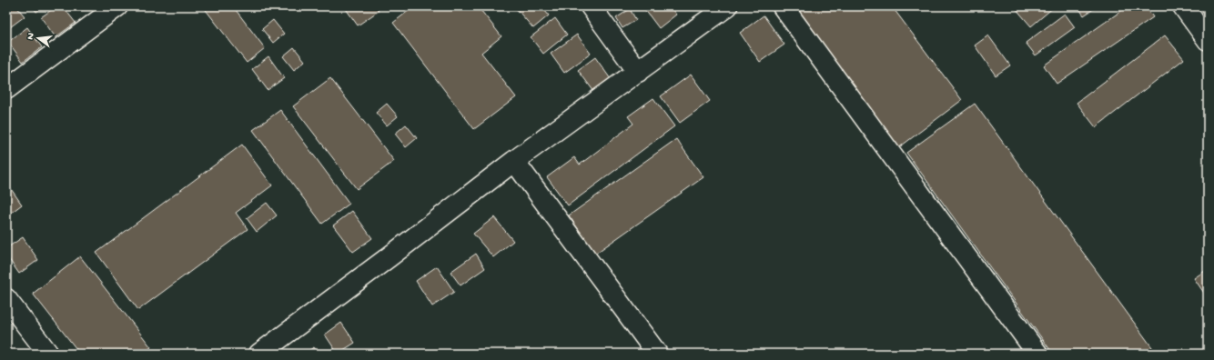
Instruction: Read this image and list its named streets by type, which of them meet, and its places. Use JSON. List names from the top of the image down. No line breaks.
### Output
{"north":"left"}
